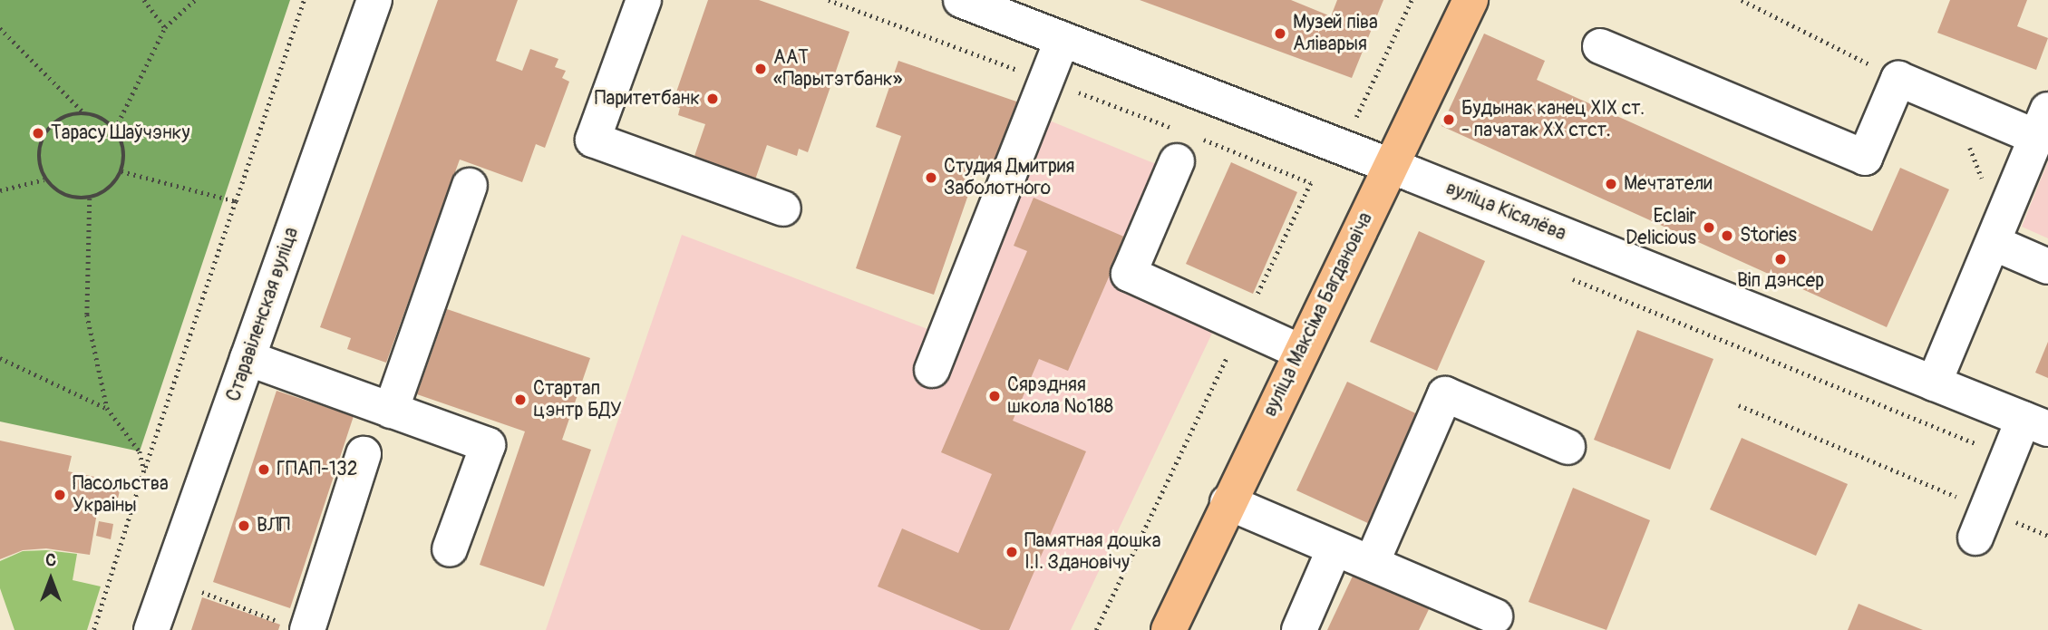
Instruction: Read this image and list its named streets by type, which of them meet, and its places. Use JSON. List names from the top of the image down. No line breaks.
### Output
{"streets":{"main road":["вуліца Максіма Багдановіча"],"street":["вуліца Кісялёва","Старавіленская вуліца"]},"crossings":[["вуліца Кісялёва","вуліца Максіма Багдановіча"]],"places":["Музей піва Аліварыя","ААТ «Парытэтбанк»","Паритетбанк","Будынак канец XIX ст. - пачатак XX стст.","Тарасу Шаўчэнку","Студия Дмитрия Заболотного","Мечтатели","Eclair Delicious","Stories","Віп дэнсер","Сярэдняя школа №188","Стартап цэнтр БДУ","ГПАП-132","Пасольства Украіны","ВЛП","Памятная дошка І.І. Здановічу"],"north":"top"}
